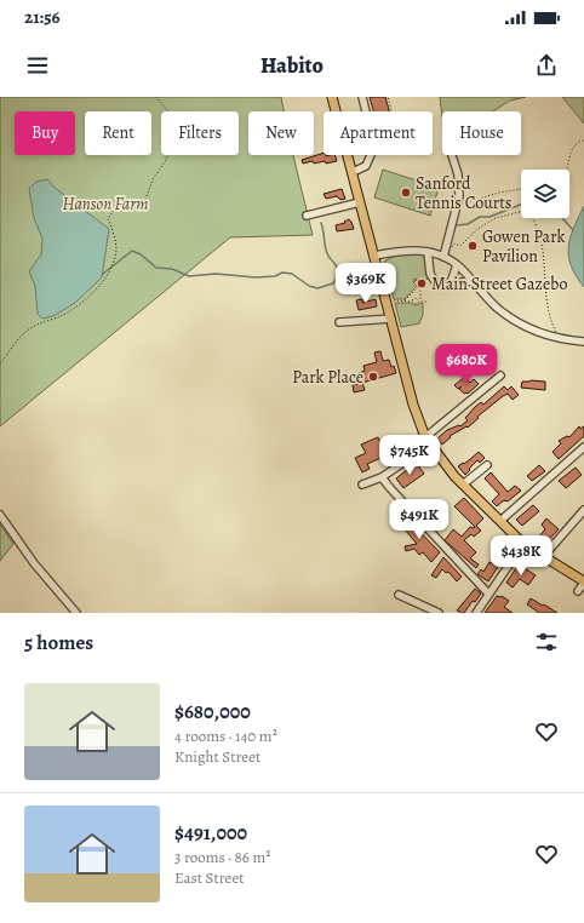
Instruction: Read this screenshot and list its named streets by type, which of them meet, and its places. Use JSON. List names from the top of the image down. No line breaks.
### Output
{"parks":["Hanson Farm"],"places":["Sanford Tennis Courts","Gowen Park Pavilion","Main Street Gazebo","Park Place"],"page":{"status":"21:56","header":"Habito","chip":["Buy","Rent","Filters","New","Apartment","House"],"price":["$369K","$680K","$745K","$491K","$438K"],"heading":"5 homes","list":[{"name":"$680,000","note":"4 rooms · 140 m² · Knight Street"},{"name":"$491,000","note":"3 rooms · 86 m² · East Street"}]}}
